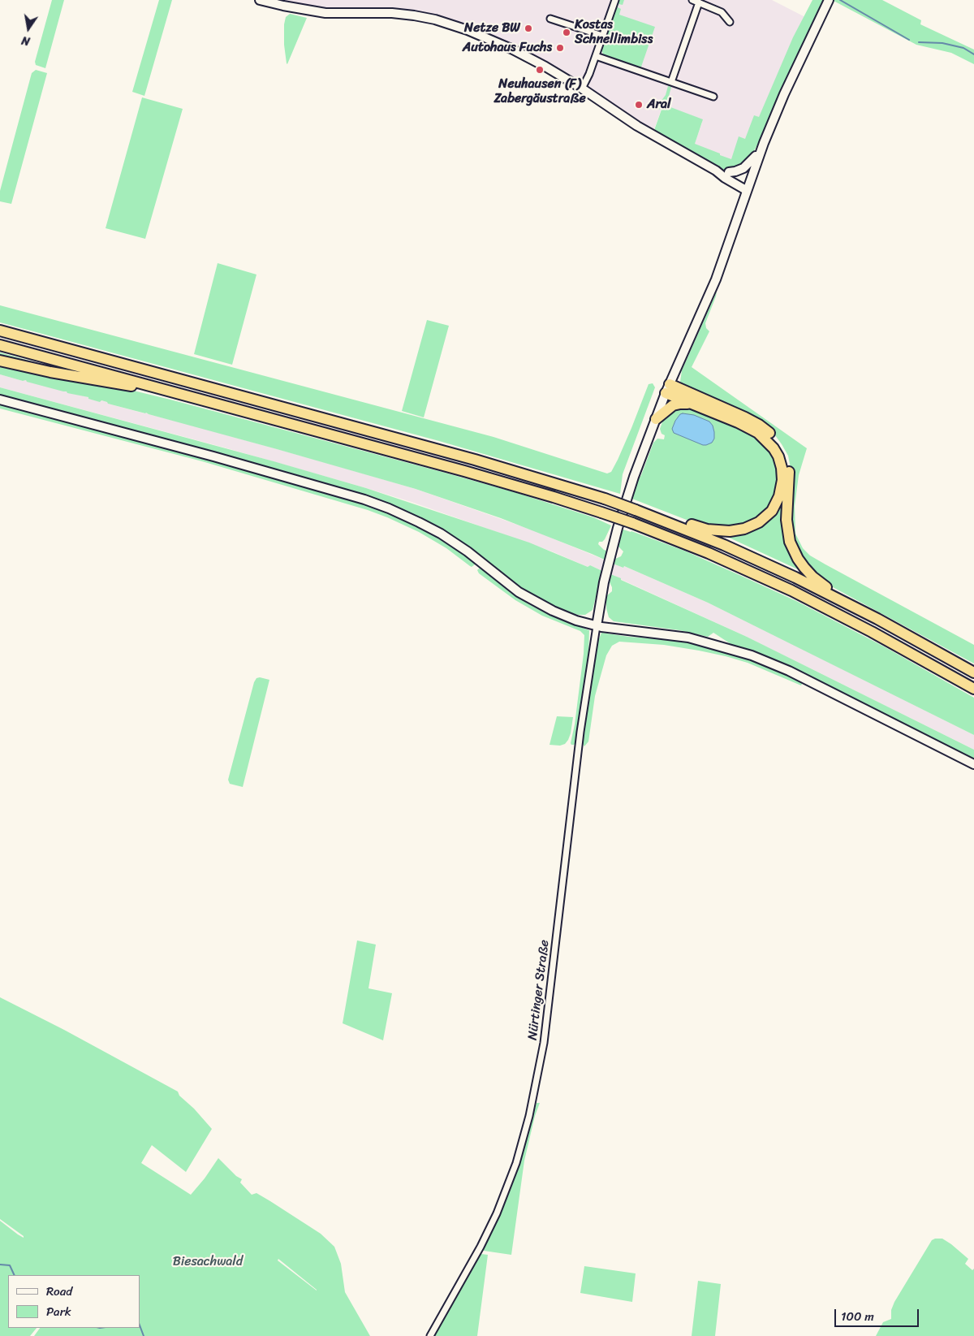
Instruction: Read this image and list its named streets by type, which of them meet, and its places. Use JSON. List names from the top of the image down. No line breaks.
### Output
{"streets":{"street":["Nürtinger Straße"]},"parks":["Biesachwald"],"places":["Netze BW","Kostas Schnellimbiss","Autohaus Fuchs","Neuhausen (F) Zabergäustraße","Aral"],"legend":["Road","Park"],"scale_bar":"100 m","north":"bottom"}
